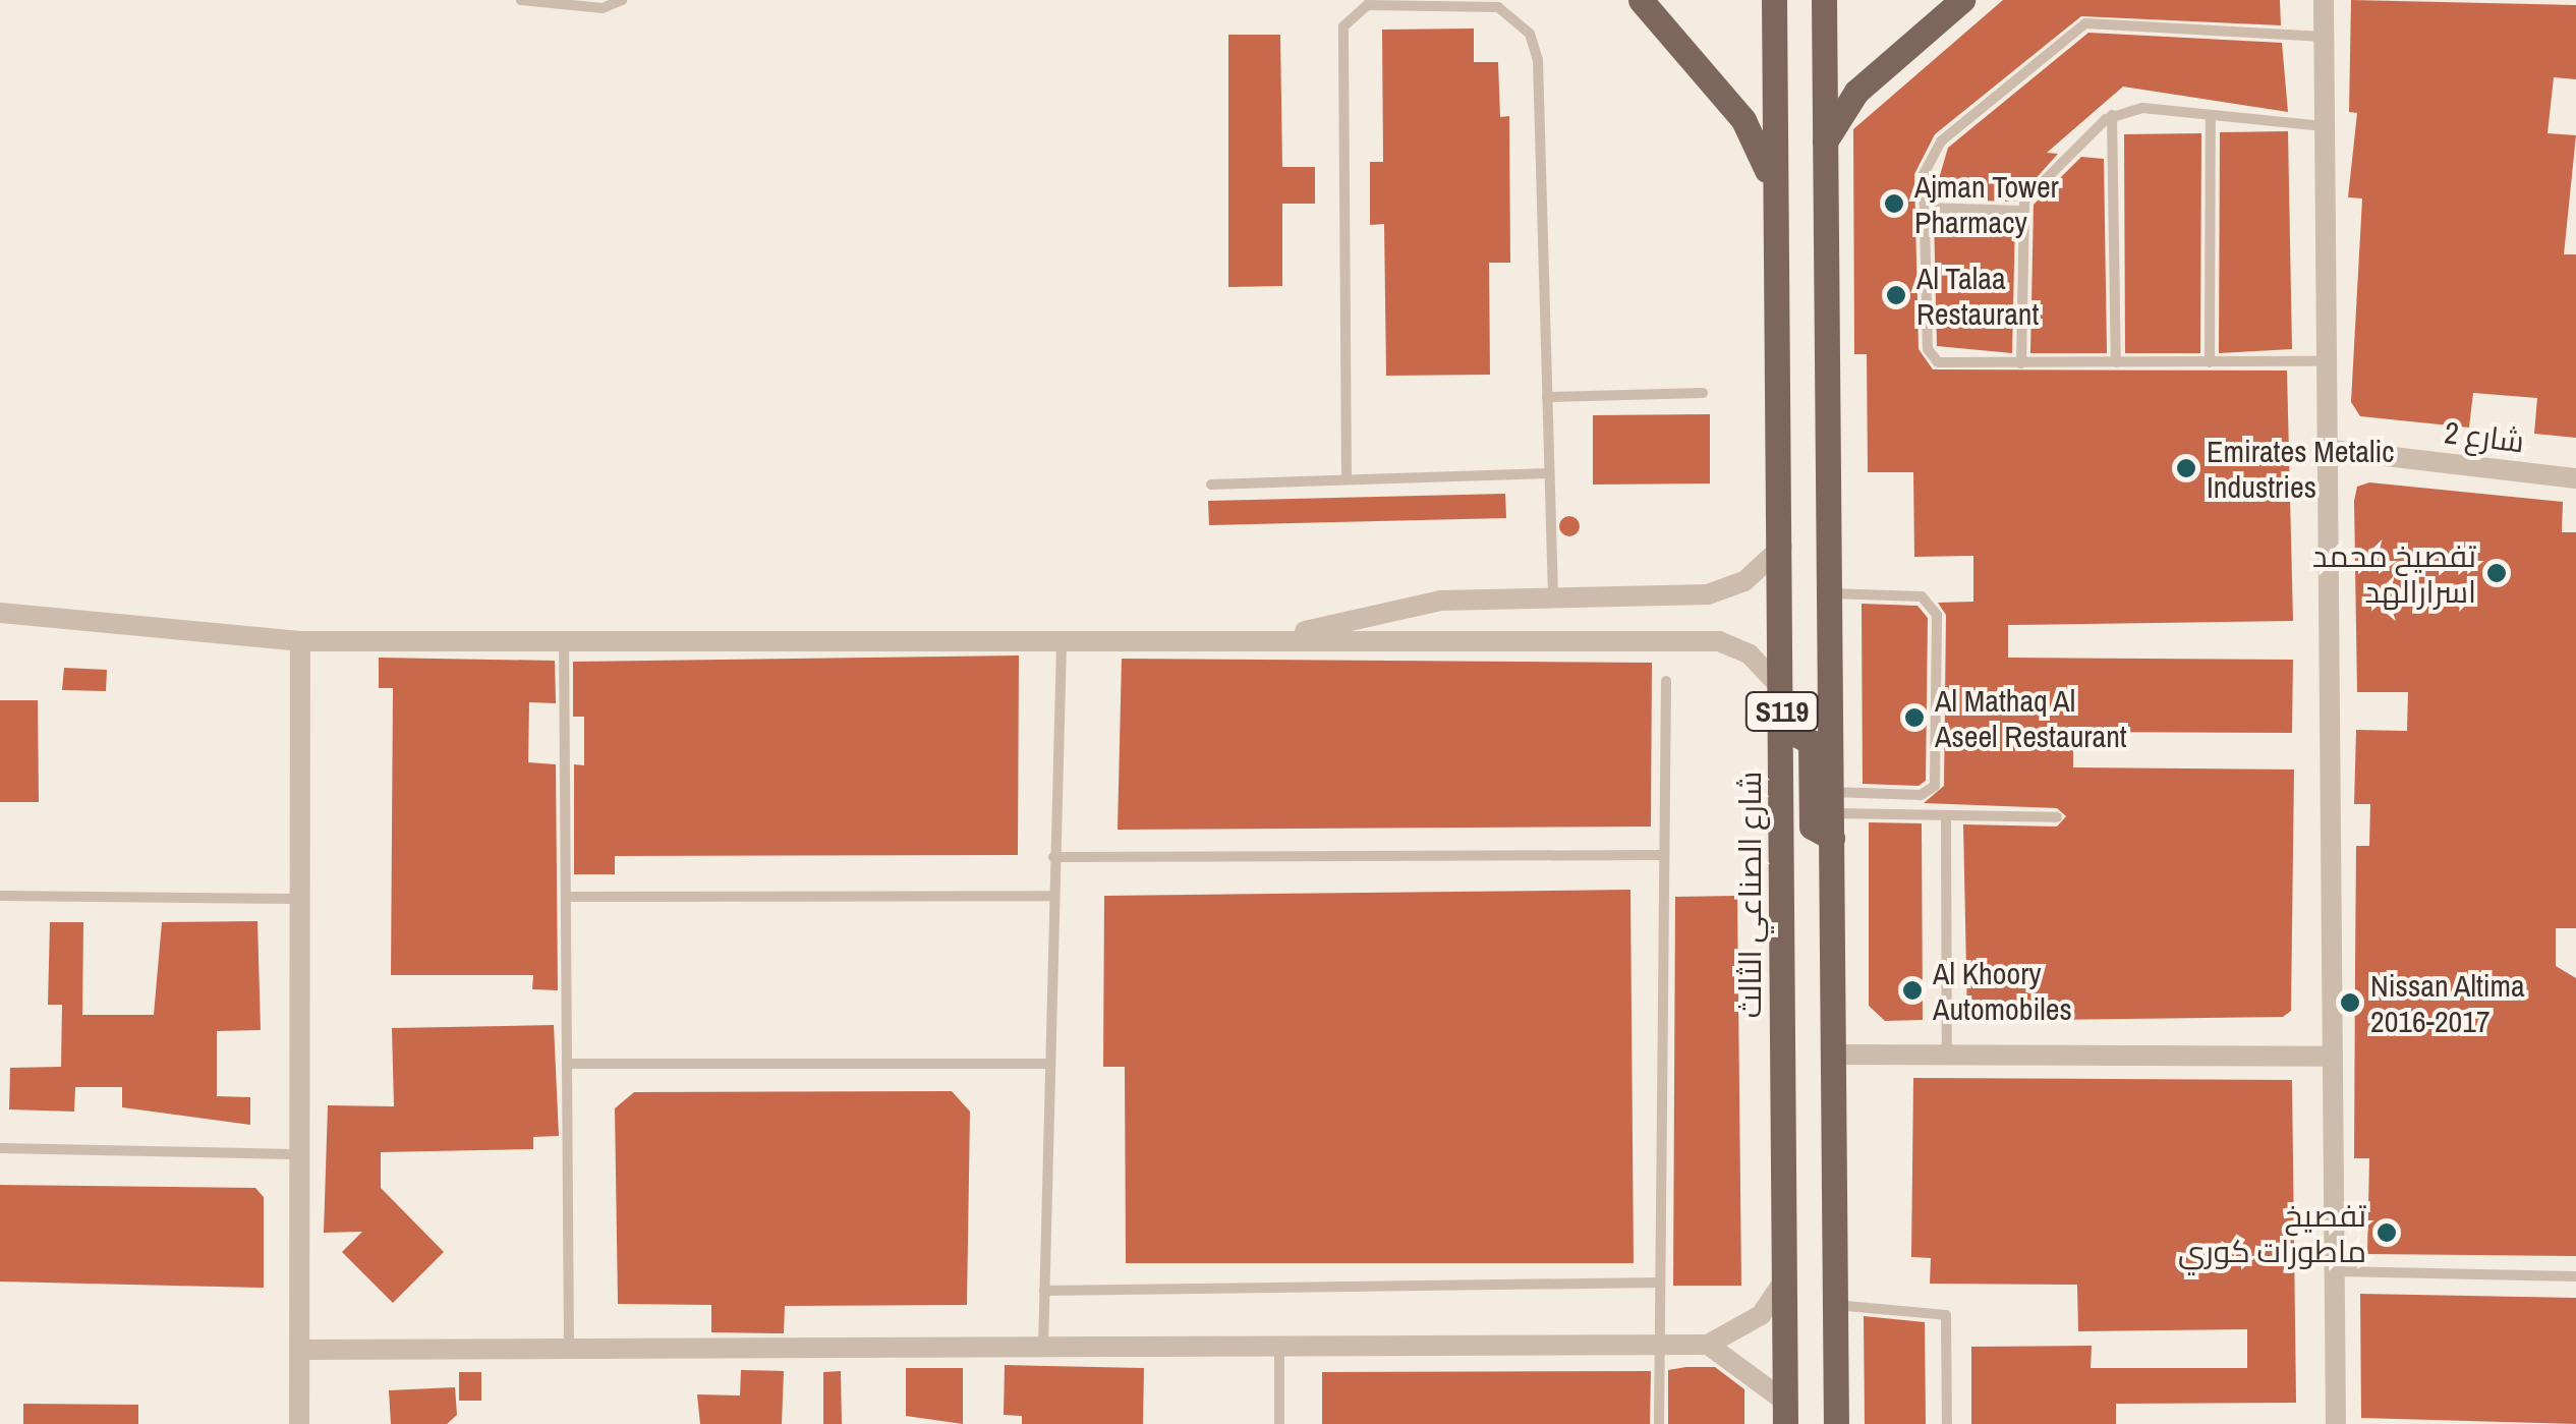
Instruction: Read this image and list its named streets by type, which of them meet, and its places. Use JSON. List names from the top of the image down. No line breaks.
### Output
{"streets":{"main road":["S119","شارع الصناعي الثالث"],"street":["شارع 2"]},"places":["Ajman Tower Pharmacy","Al Talaa Restaurant","Emirates Metalic Industries","تفصيخ محمد اسرارالهد","Al Mathaq Al Aseel Restaurant","Al Khoory Automobiles","Nissan Altima 2016-2017","تفصيخ ماطورات كوري"]}
